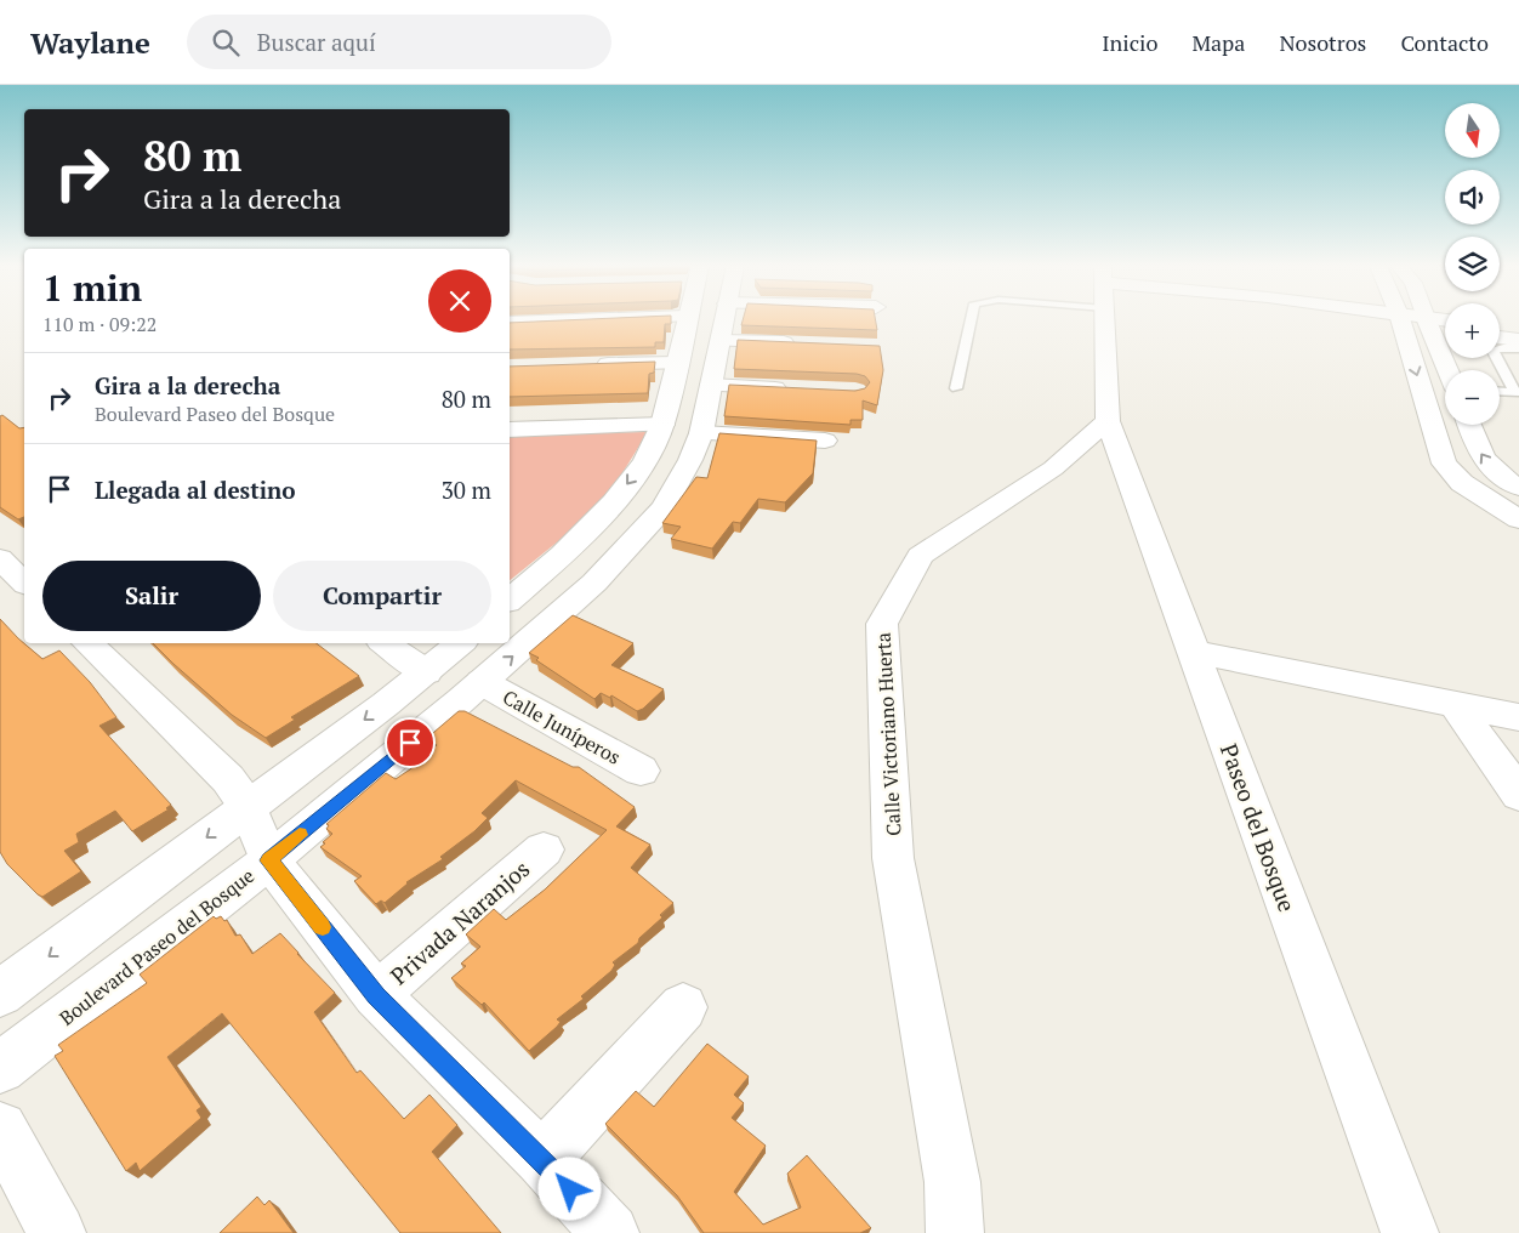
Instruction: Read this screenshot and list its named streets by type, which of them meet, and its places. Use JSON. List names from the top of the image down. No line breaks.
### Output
{"streets":{"main road":["Calle Juníperos","Calle Victoriano Huerta","Paseo del Bosque","Privada Naranjos","Boulevard Paseo del Bosque"]},"crossings":[["Calle Juníperos","Boulevard Paseo del Bosque"],["Calle Victoriano Huerta","Paseo del Bosque"]],"north":"bottom","page":{"header":"Waylane","search":"Buscar aquí","nav":["Inicio","Mapa","Nosotros","Contacto"],"map_buttons":["+","−"],"turn":["80 m","Gira a la derecha"],"heading":["1 min","110 m · 09:22"],"list":[{"name":"Gira a la derecha","note":"Boulevard Paseo del Bosque","value":"80 m"},{"name":"Llegada al destino","value":"30 m"}],"buttons":["Salir","Compartir"]}}
